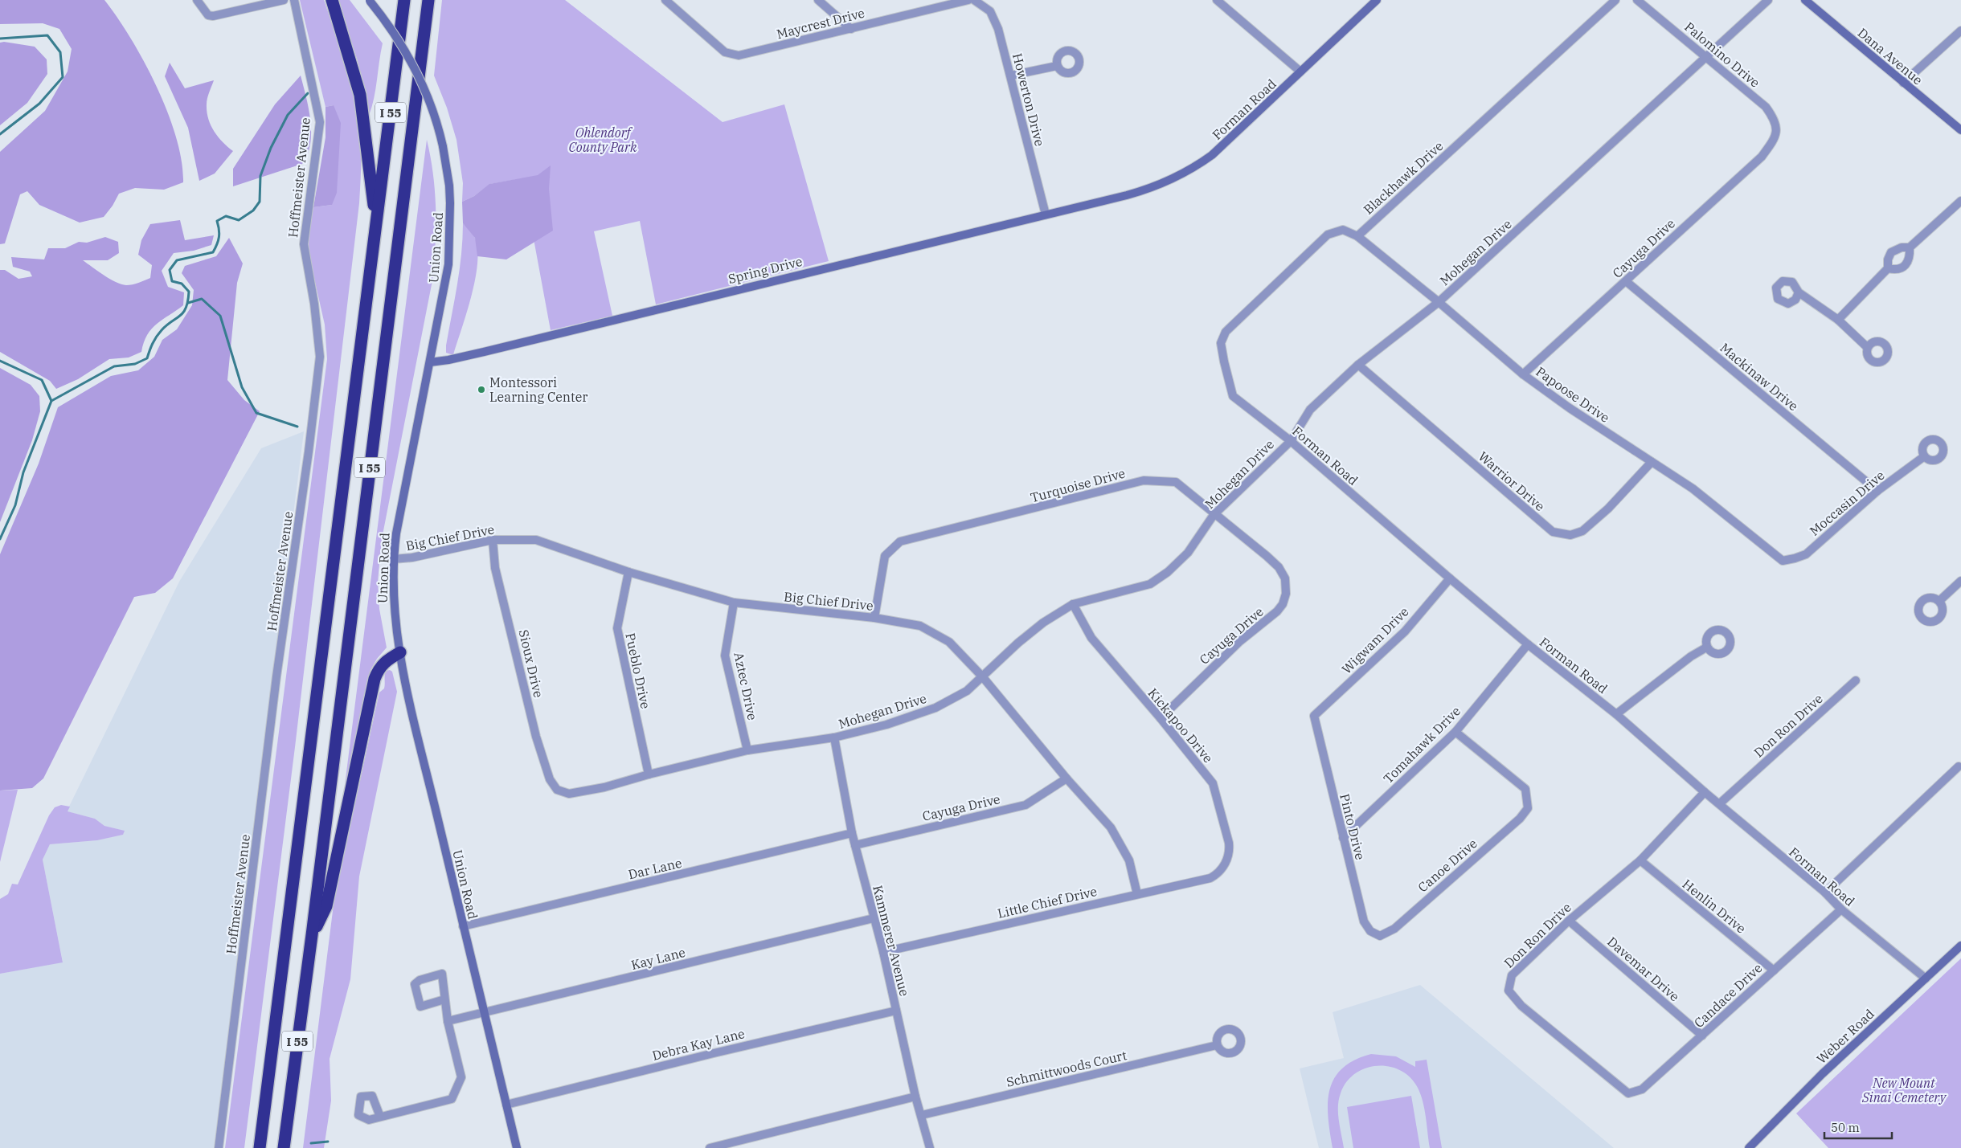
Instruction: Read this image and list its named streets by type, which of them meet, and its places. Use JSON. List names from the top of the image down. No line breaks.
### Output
{"streets":{"highway":["I 55"],"main road":["Dana Avenue","Forman Road","Union Road","Spring Drive","Weber Road"],"street":["Maycrest Drive","Palomino Drive","Howerton Drive","Hoffmeister Avenue","Blackhawk Drive","Cayuga Drive","Mohegan Drive","Mackinaw Drive","Papoose Drive","Warrior Drive","Turquoise Drive","Moccasin Drive","Big Chief Drive","Wigwam Drive","Sioux Drive","Pueblo Drive","Aztec Drive","Kickapoo Drive","Don Ron Drive","Tomahawk Drive","Pinto Drive","Canoe Drive","Dar Lane","Little Chief Drive","Henlin Drive","Kammerer Avenue","Kay Lane","Davemar Drive","Candace Drive","Debra Kay Lane","Schmittwoods Court"]},"crossings":[["Palomino Drive","Cayuga Drive"],["Palomino Drive","Mohegan Drive"],["Howerton Drive","Spring Drive"],["Forman Road","Blackhawk Drive"],["Forman Road","Mohegan Drive"],["Forman Road","Spring Drive"],["Forman Road","Papoose Drive"],["Forman Road","Wigwam Drive"],["Forman Road","Don Ron Drive"],["Forman Road","Tomahawk Drive"],["Forman Road","Candace Drive"],["Forman Road","Weber Road"],["Blackhawk Drive","Papoose Drive"],["Union Road","Spring Drive"],["Union Road","Big Chief Drive"],["Union Road","Dar Lane"],["Union Road","Kay Lane"],["Union Road","Debra Kay Lane"],["Cayuga Drive","Mackinaw Drive"],["Cayuga Drive","Papoose Drive"],["Cayuga Drive","Turquoise Drive"],["Cayuga Drive","Big Chief Drive"],["Cayuga Drive","Kickapoo Drive"],["Cayuga Drive","Kammerer Avenue"],["Mohegan Drive","Papoose Drive"],["Mohegan Drive","Warrior Drive"],["Mohegan Drive","Turquoise Drive"],["Mohegan Drive","Big Chief Drive"],["Mohegan Drive","Sioux Drive"],["Mohegan Drive","Pueblo Drive"],["Mohegan Drive","Aztec Drive"],["Mohegan Drive","Kickapoo Drive"],["Mohegan Drive","Kammerer Avenue"],["Mackinaw Drive","Moccasin Drive"],["Papoose Drive","Warrior Drive"],["Papoose Drive","Moccasin Drive"],["Turquoise Drive","Big Chief Drive"],["Big Chief Drive","Sioux Drive"],["Big Chief Drive","Pueblo Drive"],["Big Chief Drive","Aztec Drive"],["Big Chief Drive","Little Chief Drive"],["Wigwam Drive","Pinto Drive"],["Kickapoo Drive","Little Chief Drive"],["Don Ron Drive","Henlin Drive"],["Don Ron Drive","Davemar Drive"],["Don Ron Drive","Candace Drive"],["Tomahawk Drive","Pinto Drive"],["Tomahawk Drive","Canoe Drive"],["Pinto Drive","Canoe Drive"],["Dar Lane","Kammerer Avenue"],["Little Chief Drive","Kammerer Avenue"],["Henlin Drive","Candace Drive"],["Kammerer Avenue","Kay Lane"],["Kammerer Avenue","Debra Kay Lane"],["Kammerer Avenue","Schmittwoods Court"],["Davemar Drive","Candace Drive"]],"parks":["Ohlendorf County Park","New Mount Sinai Cemetery"],"places":["Montessori Learning Center"],"scale_bar":"50 m"}
